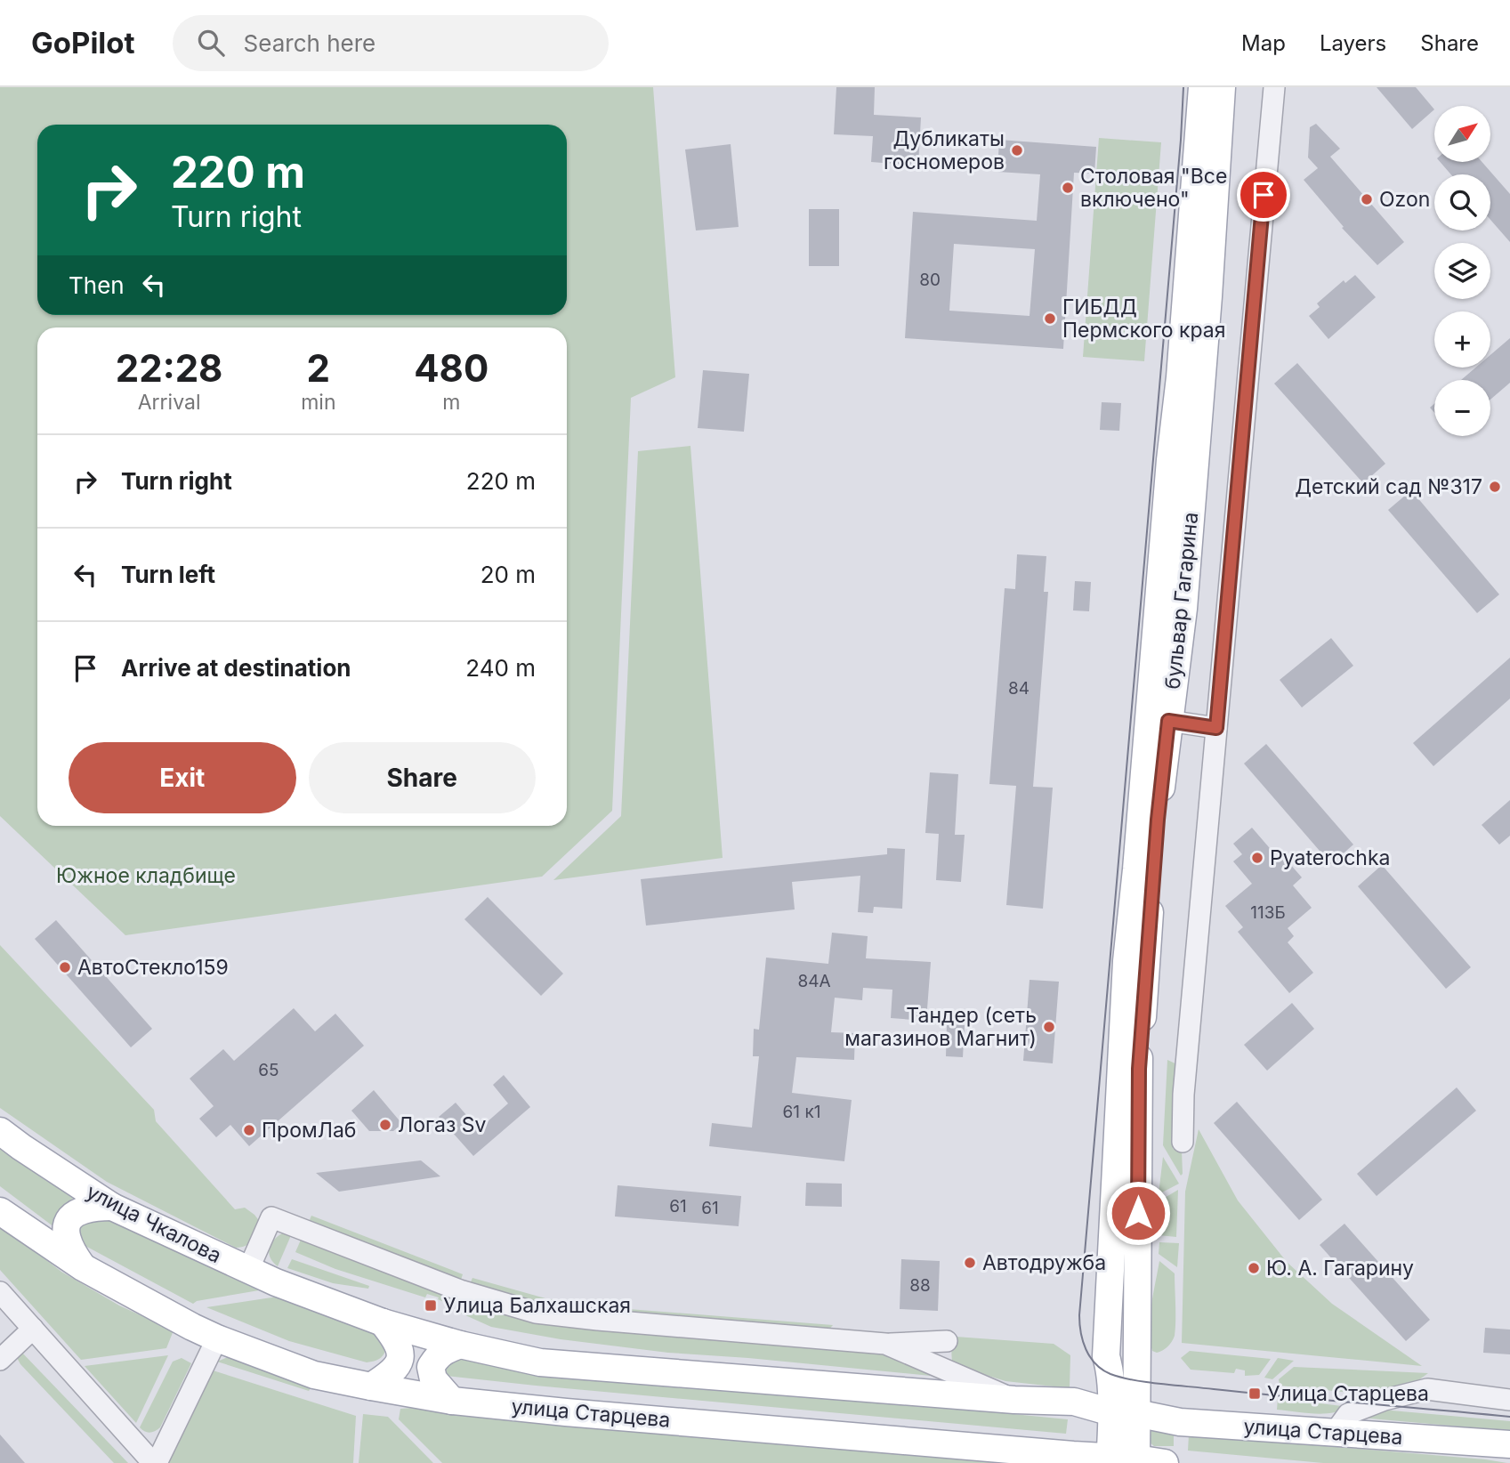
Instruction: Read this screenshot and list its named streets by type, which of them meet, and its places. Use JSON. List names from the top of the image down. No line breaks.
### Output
{"streets":{"main road":["бульвар Гагарина","улица Чкалова","улица Старцева"]},"crossings":[["бульвар Гагарина","улица Старцева"],["улица Чкалова","улица Старцева"]],"parks":["Южное кладбище"],"places":{"other":["Дубликаты госномеров","Столовая \"Все включено\"","Ozon","ГИБДД Пермского края","Детский сад №317","Pyaterochka","АвтоСтекло159","Тандер (сеть магазинов Магнит)","Логаз Sv","ПромЛаб","Автодружба","Ю. А. Гагарину"],"transit":["Улица Балхашская","Улица Старцева"]},"house_numbers":["80","84","113Б","84А","65","61 к1","61","61","88"],"north":"top right","page":{"header":"GoPilot","search":"Search here","nav":["Map","Layers","Share"],"map_buttons":["+","−"],"turn":["220 m","Turn right"],"then":"Then","eta":["22:28","Arrival","2","min","480","m"],"list":[{"name":"Turn right","value":"220 m"},{"name":"Turn left","value":"20 m"},{"name":"Arrive at destination","value":"240 m"}],"buttons":["Exit","Share"]}}
